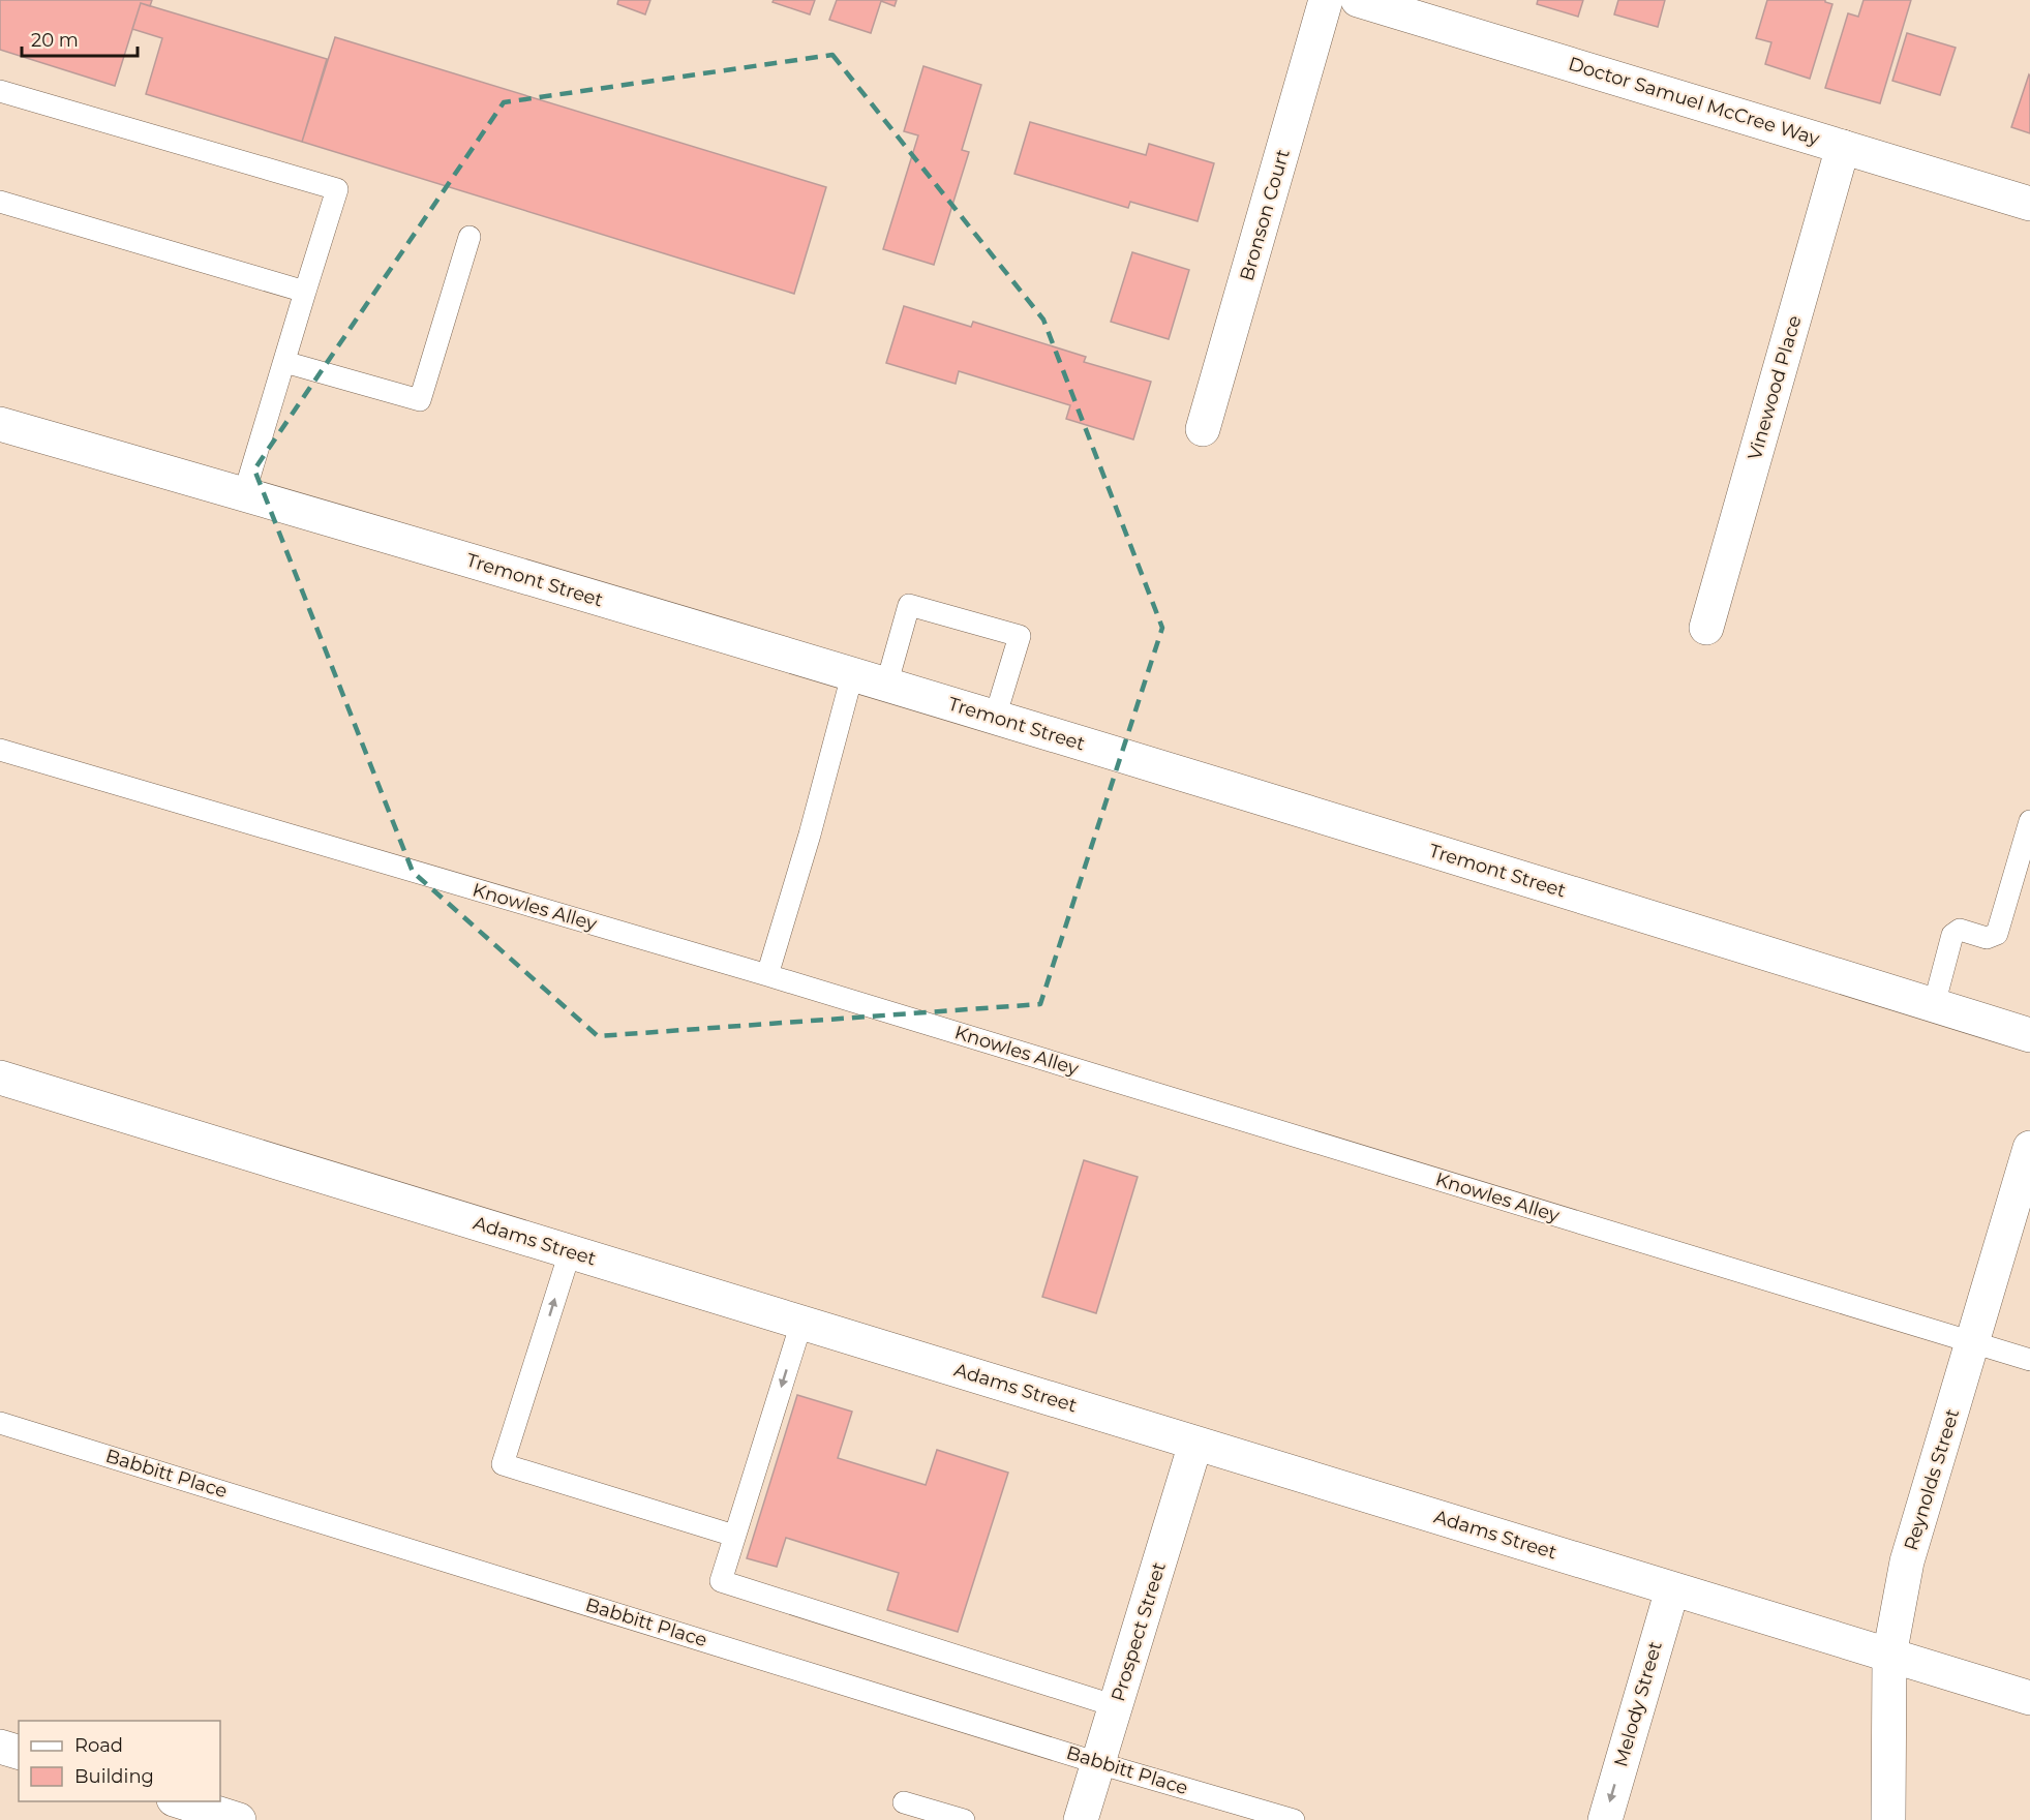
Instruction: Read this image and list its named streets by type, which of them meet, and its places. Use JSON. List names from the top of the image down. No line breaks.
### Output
{"streets":{"street":["Doctor Samuel McCree Way","Bronson Court","Vinewood Place","Tremont Street","Adams Street","Reynolds Street","Prospect Street","Melody Street"],"lane":["Knowles Alley","Babbitt Place"]},"crossings":[["Doctor Samuel McCree Way","Vinewood Place"],["Knowles Alley","Reynolds Street"],["Adams Street","Reynolds Street"],["Adams Street","Prospect Street"],["Adams Street","Melody Street"],["Babbitt Place","Prospect Street"]],"one_way":["Melody Street"],"legend":["Road","Building"],"scale_bar":"20 m"}
